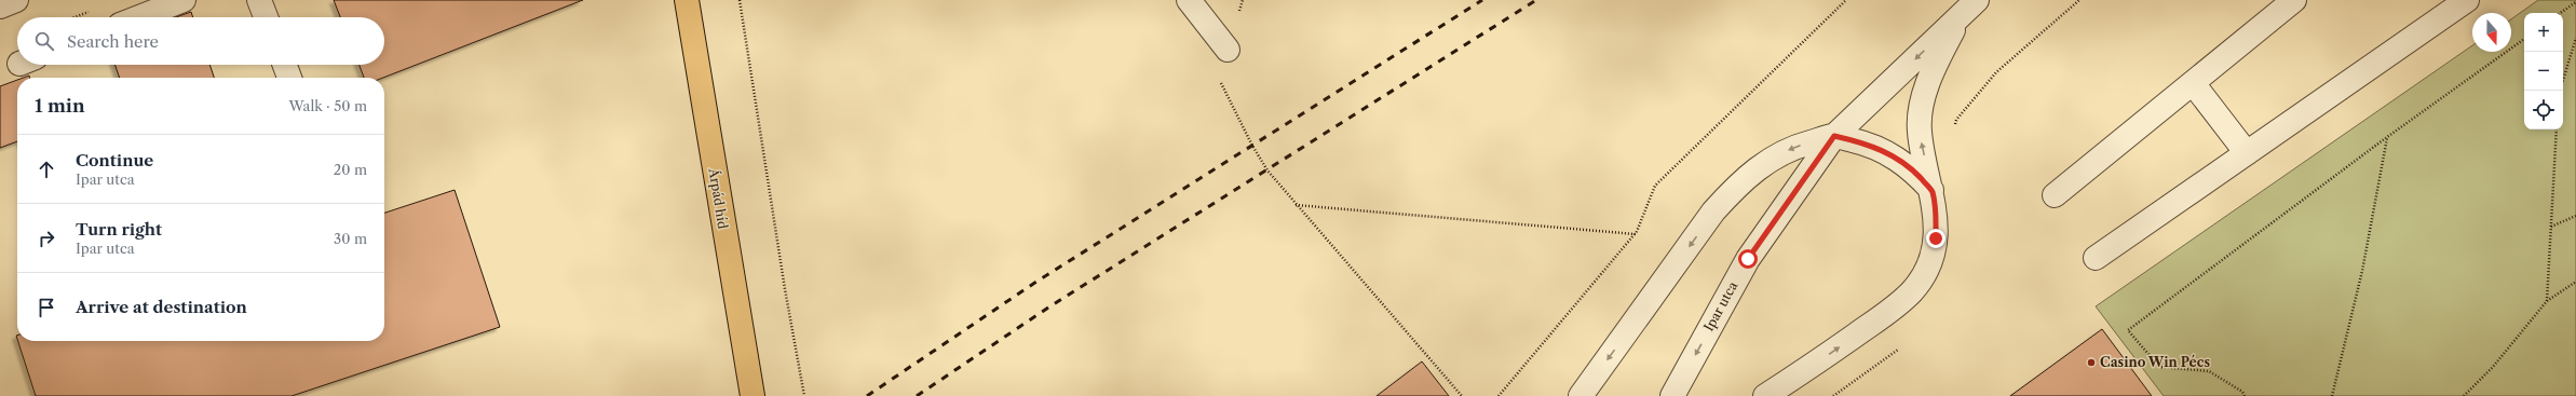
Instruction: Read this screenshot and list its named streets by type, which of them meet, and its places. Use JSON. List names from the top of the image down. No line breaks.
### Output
{"streets":{"main road":["Árpád híd"],"street":["Ipar utca"]},"places":["Casino Win Pécs"],"north":"bottom","page":{"map_buttons":["+","−"],"search":"Search here","heading":["1 min","Walk · 50 m"],"list":[["Continue","Ipar utca","20 m"],["Turn right","Ipar utca","30 m"],"Arrive at destination"]}}
